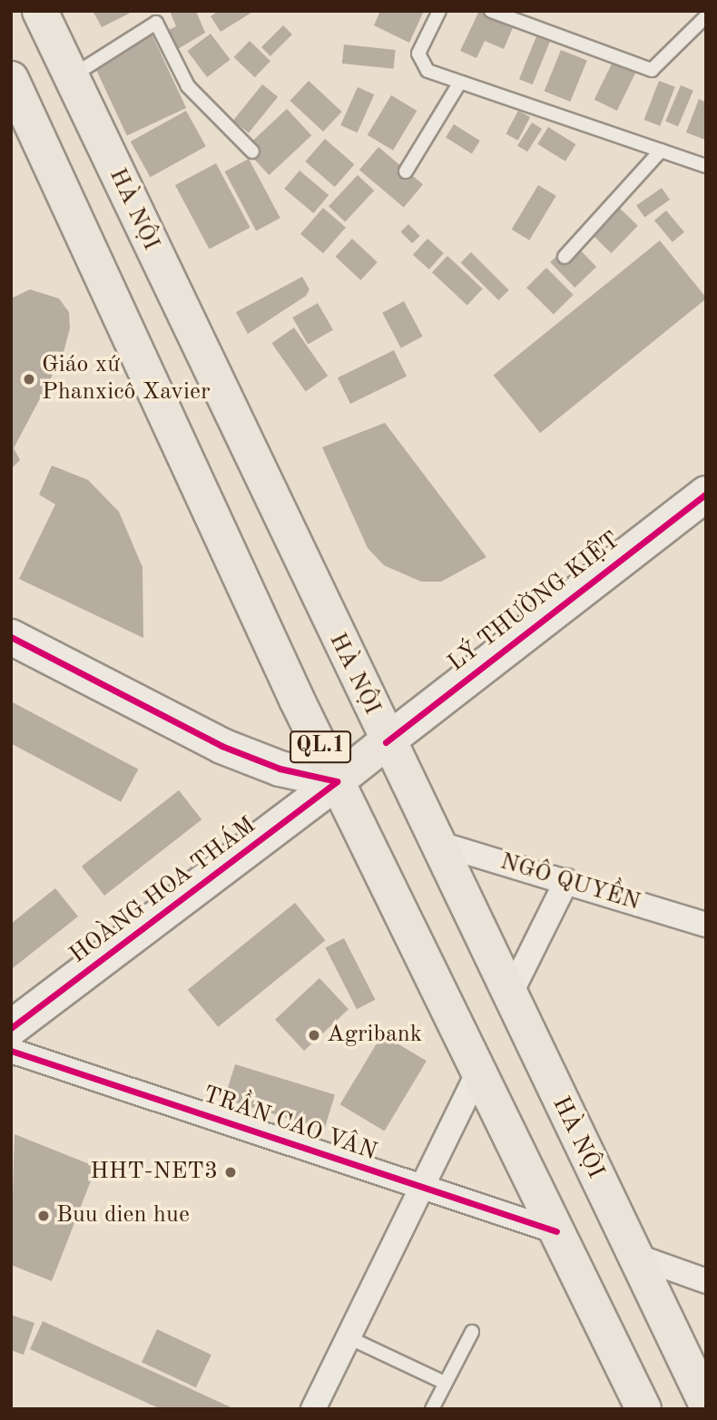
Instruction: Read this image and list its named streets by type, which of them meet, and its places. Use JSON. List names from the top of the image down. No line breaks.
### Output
{"streets":{"main road":["HÀ NỘI","QL.1"],"street":["LÝ THƯỜNG KIỆT","NGÔ QUYỀN","HOÀNG HOA THÁM","TRẦN CAO VÂN"]},"crossings":[["HÀ NỘI","LÝ THƯỜNG KIỆT"],["HÀ NỘI","NGÔ QUYỀN"],["QL.1","HOÀNG HOA THÁM"],["QL.1","TRẦN CAO VÂN"]],"places":["Giáo xứ Phanxicô Xavier","Agribank","HHT-NET3","Buu dien hue"]}
